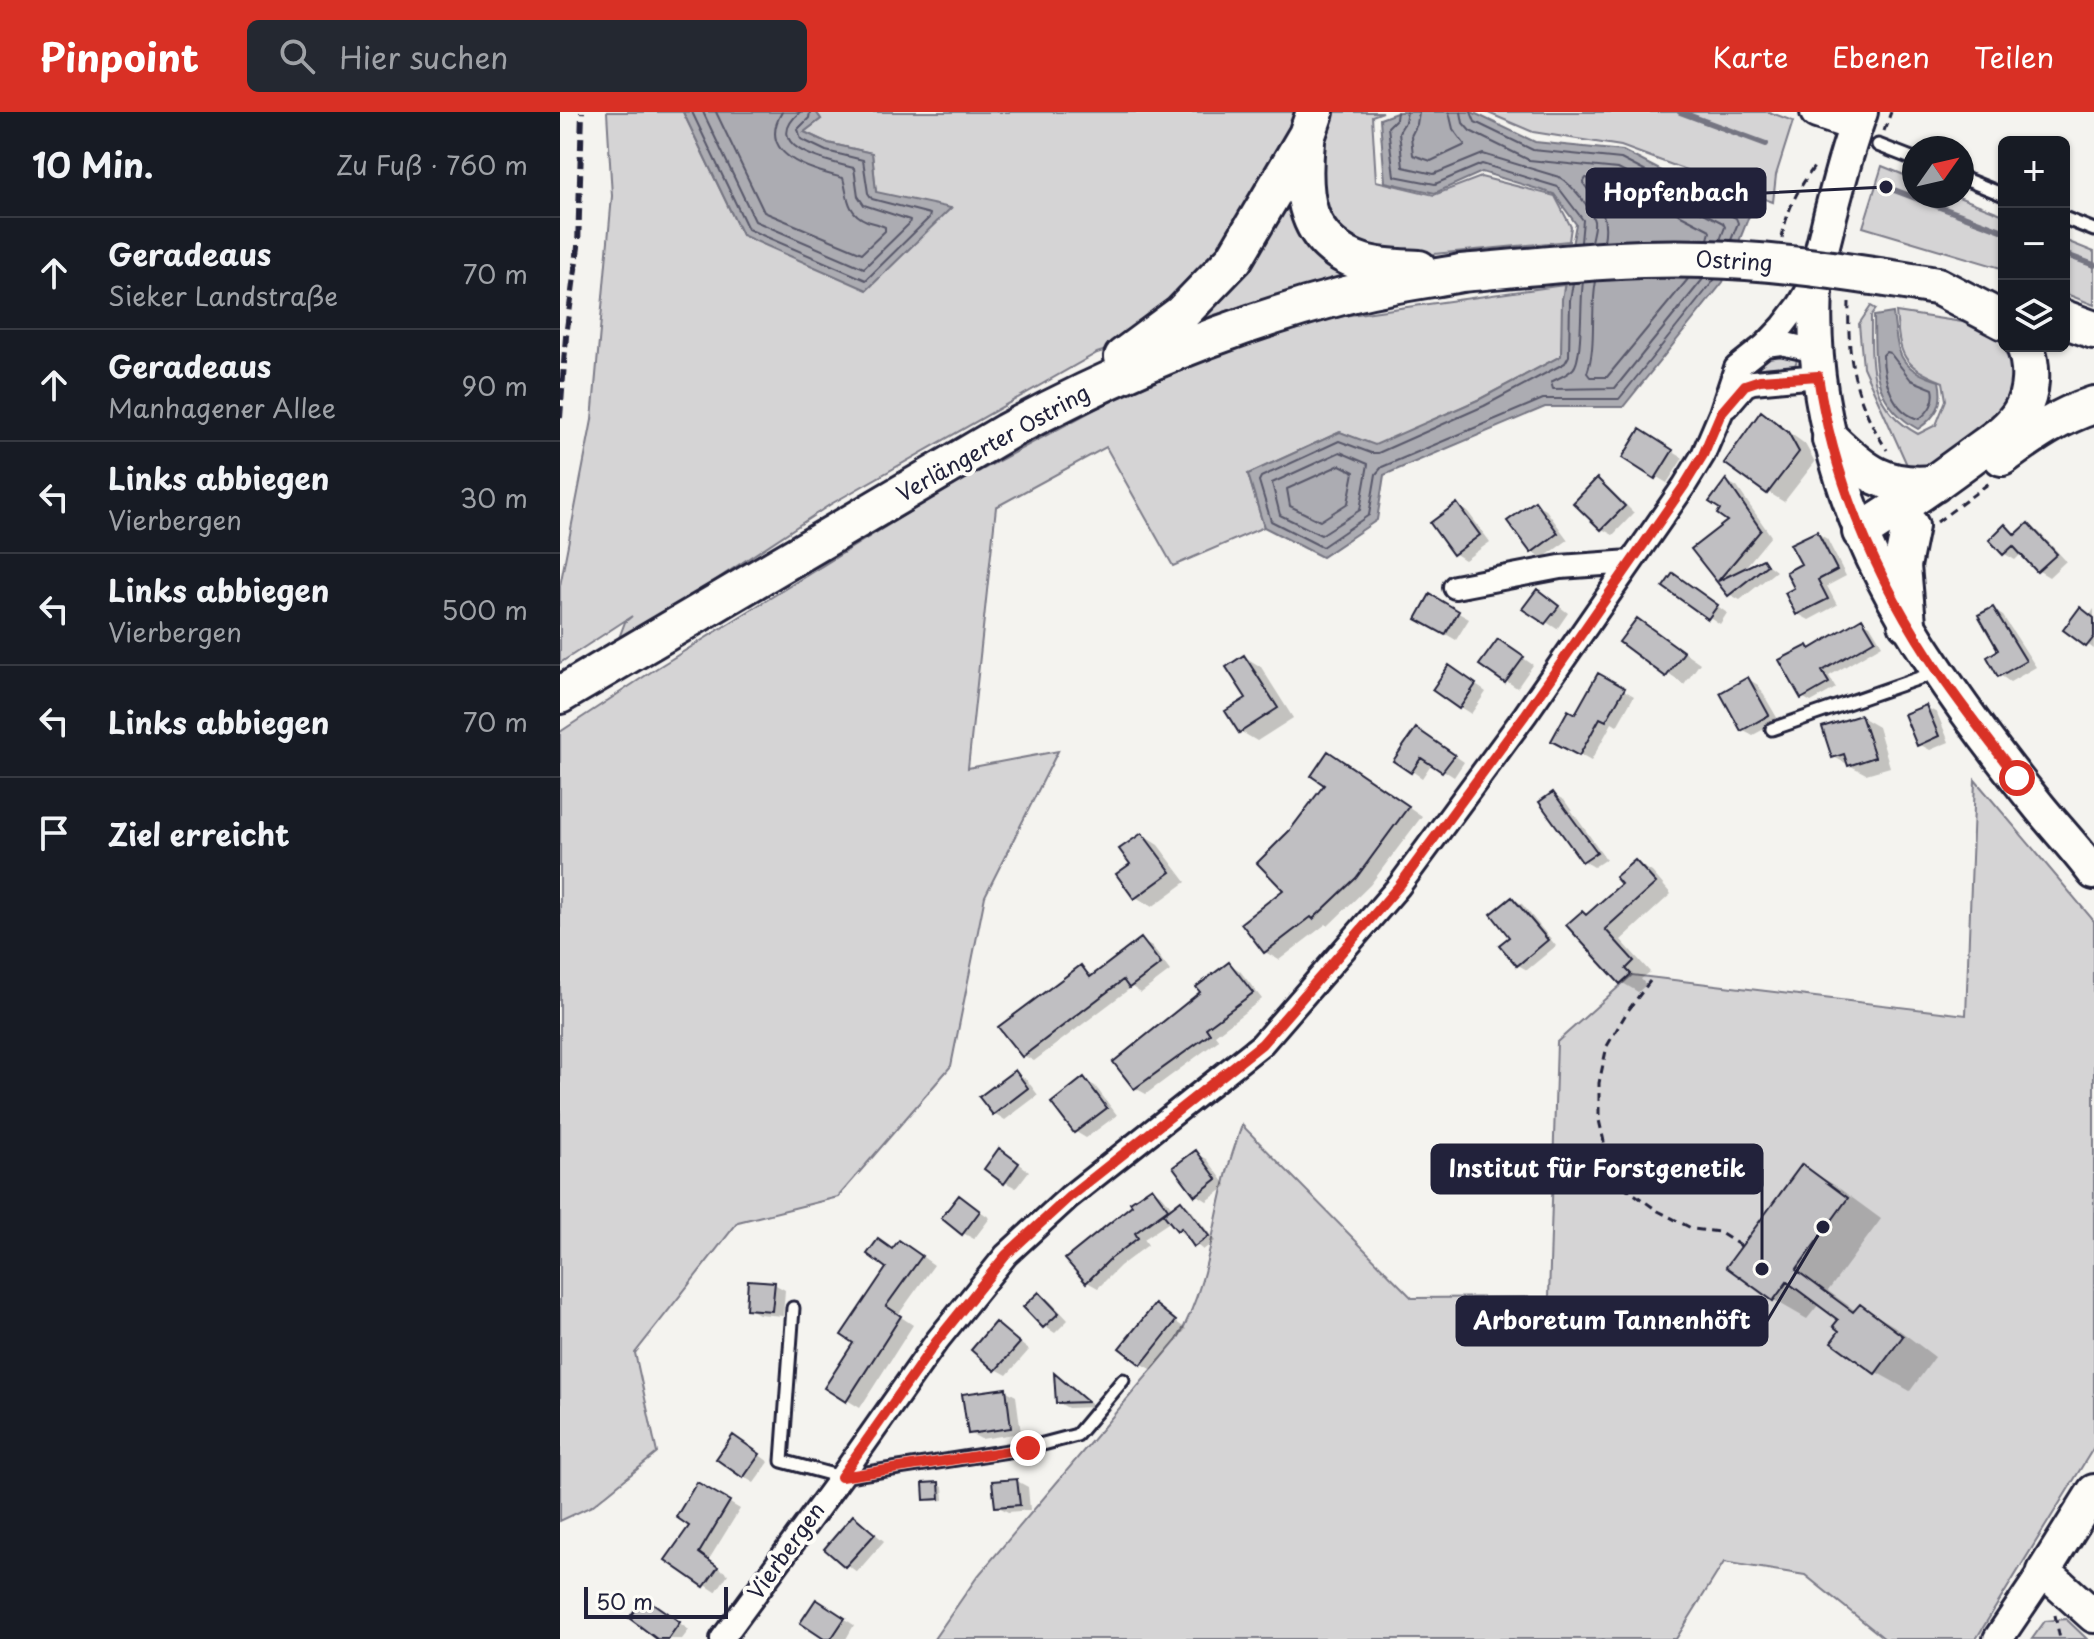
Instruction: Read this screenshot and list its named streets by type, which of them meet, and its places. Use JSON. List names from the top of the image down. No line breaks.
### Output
{"streets":{"main road":["Ostring","Verlängerter Ostring"],"street":["Vierbergen"]},"crossings":[["Ostring","Verlängerter Ostring"]],"places":["Hopfenbach","Arboretum Tannenhöft","Institut für Forstgenetik"],"scale_bar":"50 m","north":"top right","page":{"header":"Pinpoint","search":"Hier suchen","nav":["Karte","Ebenen","Teilen"],"heading":["10 Min.","Zu Fuß · 760 m"],"map_buttons":["+","−"],"list":[["Geradeaus","Sieker Landstraße","70 m"],["Geradeaus","Manhagener Allee","90 m"],["Links abbiegen","Vierbergen","30 m"],["Links abbiegen","Vierbergen","500 m"],["Links abbiegen","70 m"],"Ziel erreicht"],"scale":"50 m"}}
